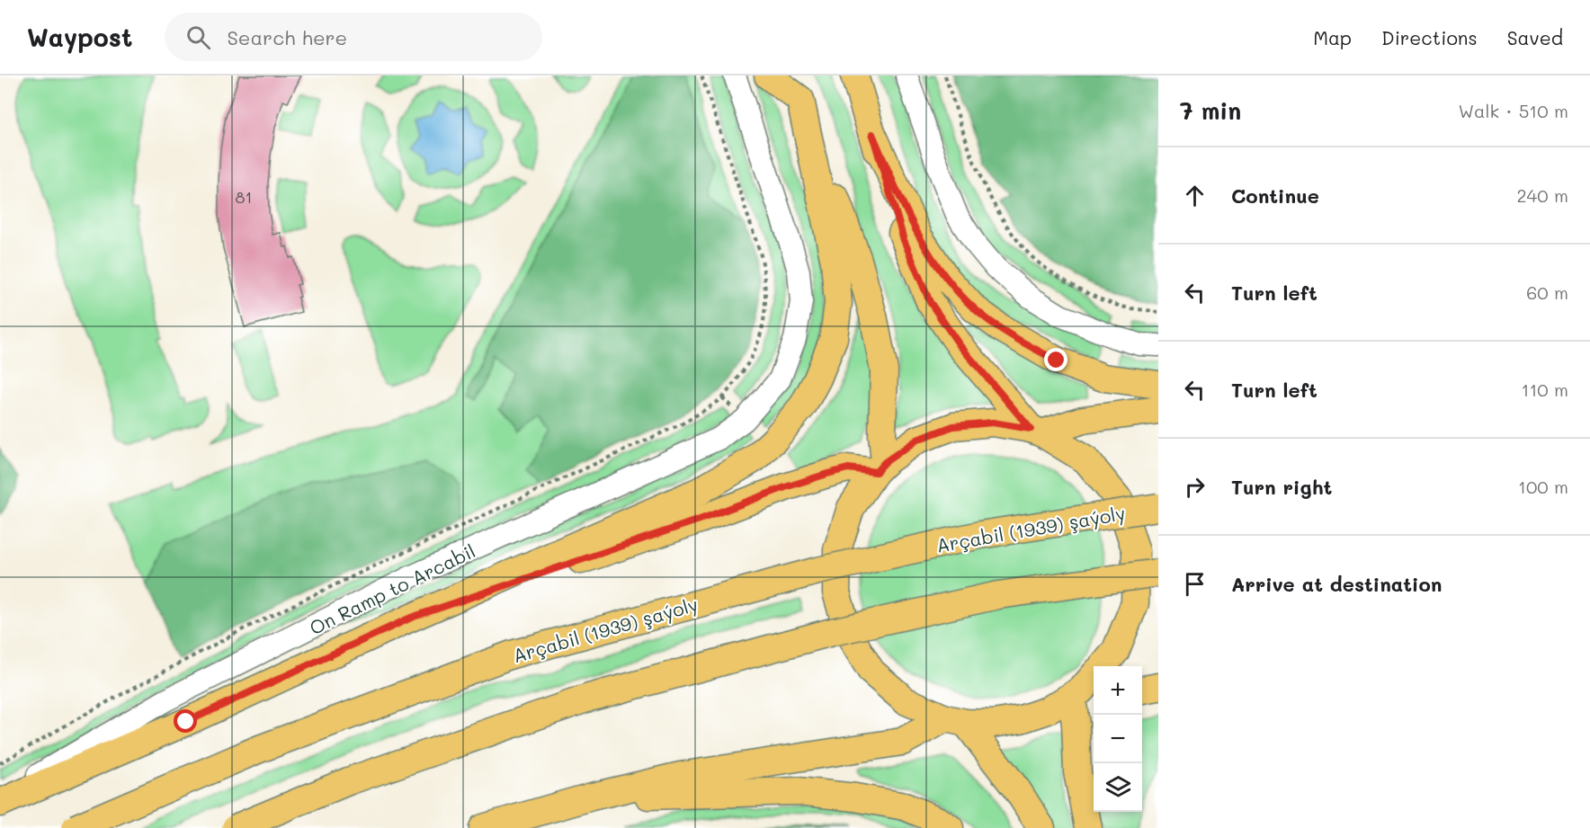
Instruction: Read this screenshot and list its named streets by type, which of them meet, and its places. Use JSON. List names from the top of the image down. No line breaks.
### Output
{"streets":{"main road":["Arçabil (1939) şaýoly"],"street":["On Ramp to Arcabil"]},"house_numbers":["81"],"page":{"header":"Waypost","search":"Search here","nav":["Map","Directions","Saved"],"heading":["7 min","Walk · 510 m"],"list":[["Continue","240 m"],["Turn left","60 m"],["Turn left","110 m"],["Turn right","100 m"],"Arrive at destination"],"map_buttons":["+","−"]}}
